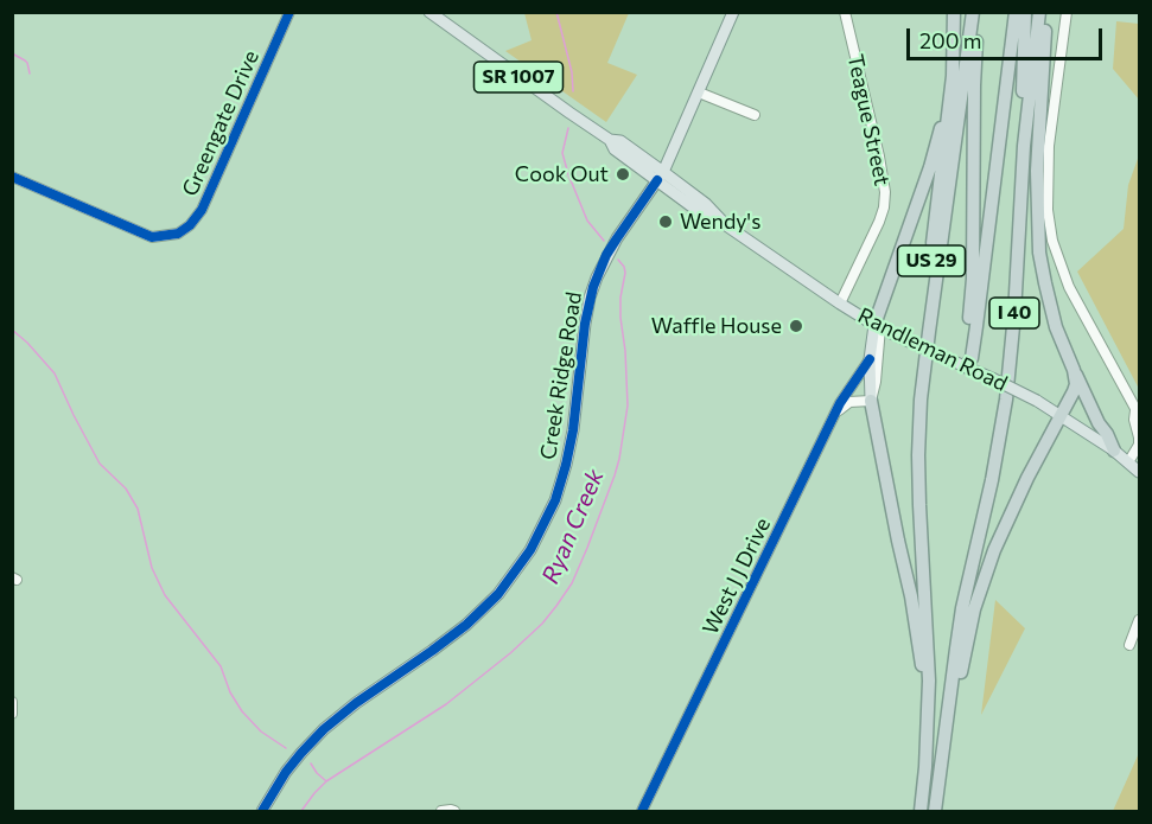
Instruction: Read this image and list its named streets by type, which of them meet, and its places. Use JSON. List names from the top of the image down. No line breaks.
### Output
{"streets":{"highway":["US 29","I 40"],"main road":["SR 1007","Randleman Road","Creek Ridge Road","West J J Drive"],"street":["Teague Street","Greengate Drive"]},"crossings":[["Teague Street","Randleman Road"],["Randleman Road","Creek Ridge Road"],["Randleman Road","West J J Drive"]],"water":["Ryan Creek"],"places":["Cook Out","Wendy's","Waffle House"],"scale_bar":"200 m"}
